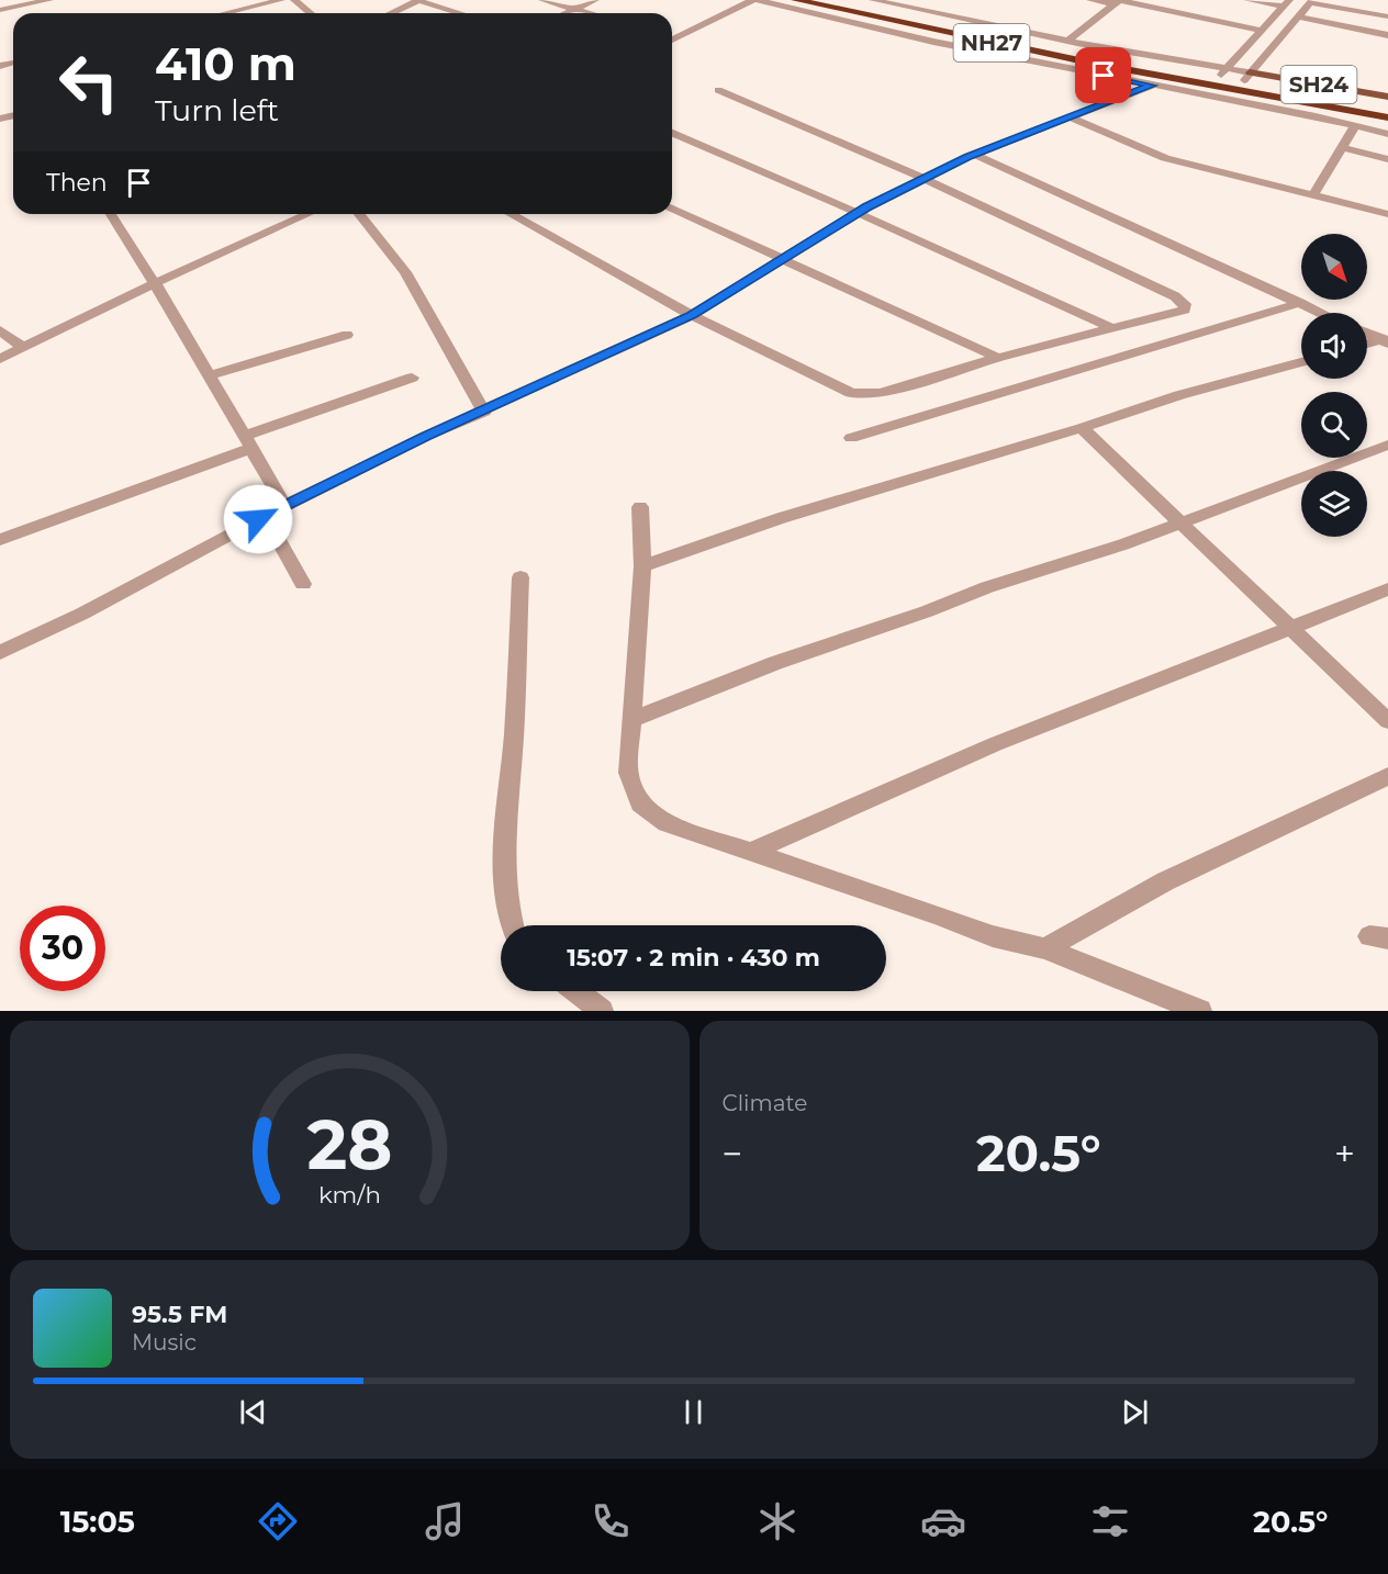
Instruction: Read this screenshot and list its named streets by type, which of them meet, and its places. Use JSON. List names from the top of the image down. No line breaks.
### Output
{"streets":{"highway":["NH27"],"main road":["SH24"]},"crossings":[["NH27","SH24"]],"north":"bottom right","page":{"turn":["410 m","Turn left"],"then":"Then","limit":"30","trip":"15:07 · 2 min · 430 m","tile":"Climate","heat":["−","20.5°","+"],"song":["95.5 FM","Music"],"tabs":["15:05","20.5°"],"gauge":["28","km/h"]}}
